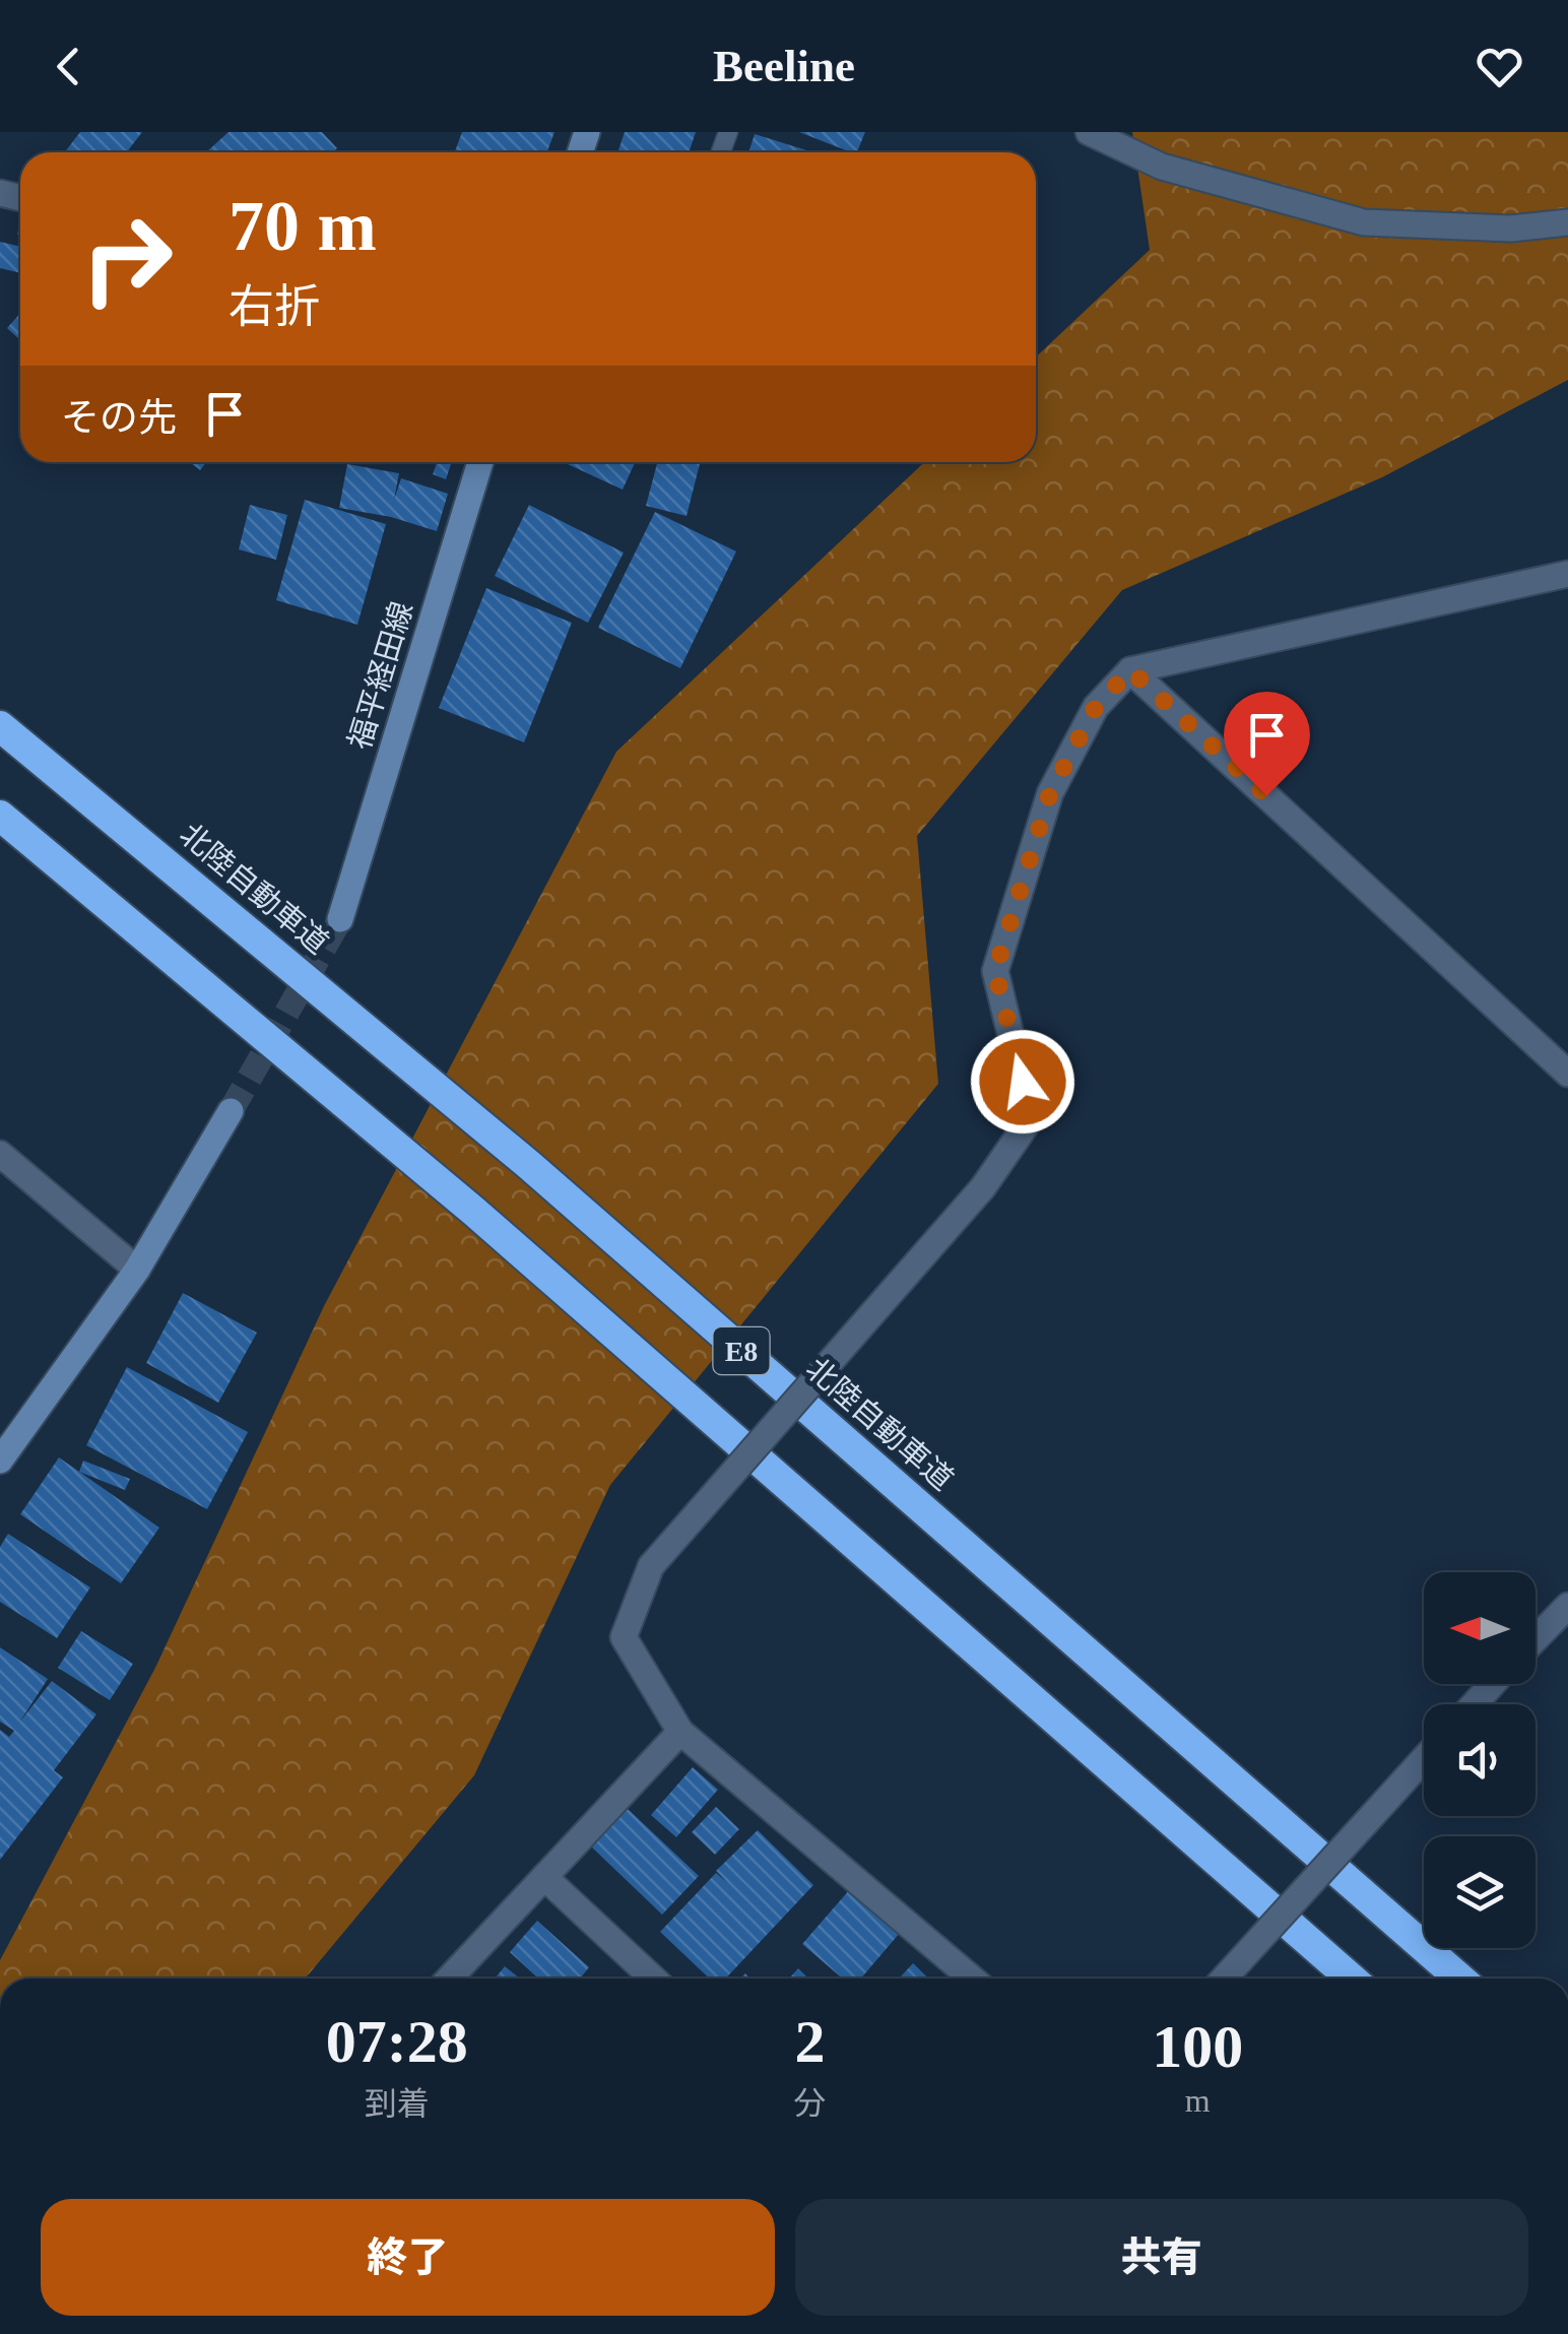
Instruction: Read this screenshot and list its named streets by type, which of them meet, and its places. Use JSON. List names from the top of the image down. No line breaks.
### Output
{"streets":{"highway":["北陸自動車道","E8"],"main road":["福平経田線"]},"north":"left","page":{"header":"Beeline","turn":["70 m","右折"],"then":"その先","eta":["07:28","到着","2","分","100","m"],"buttons":["終了","共有"]}}
